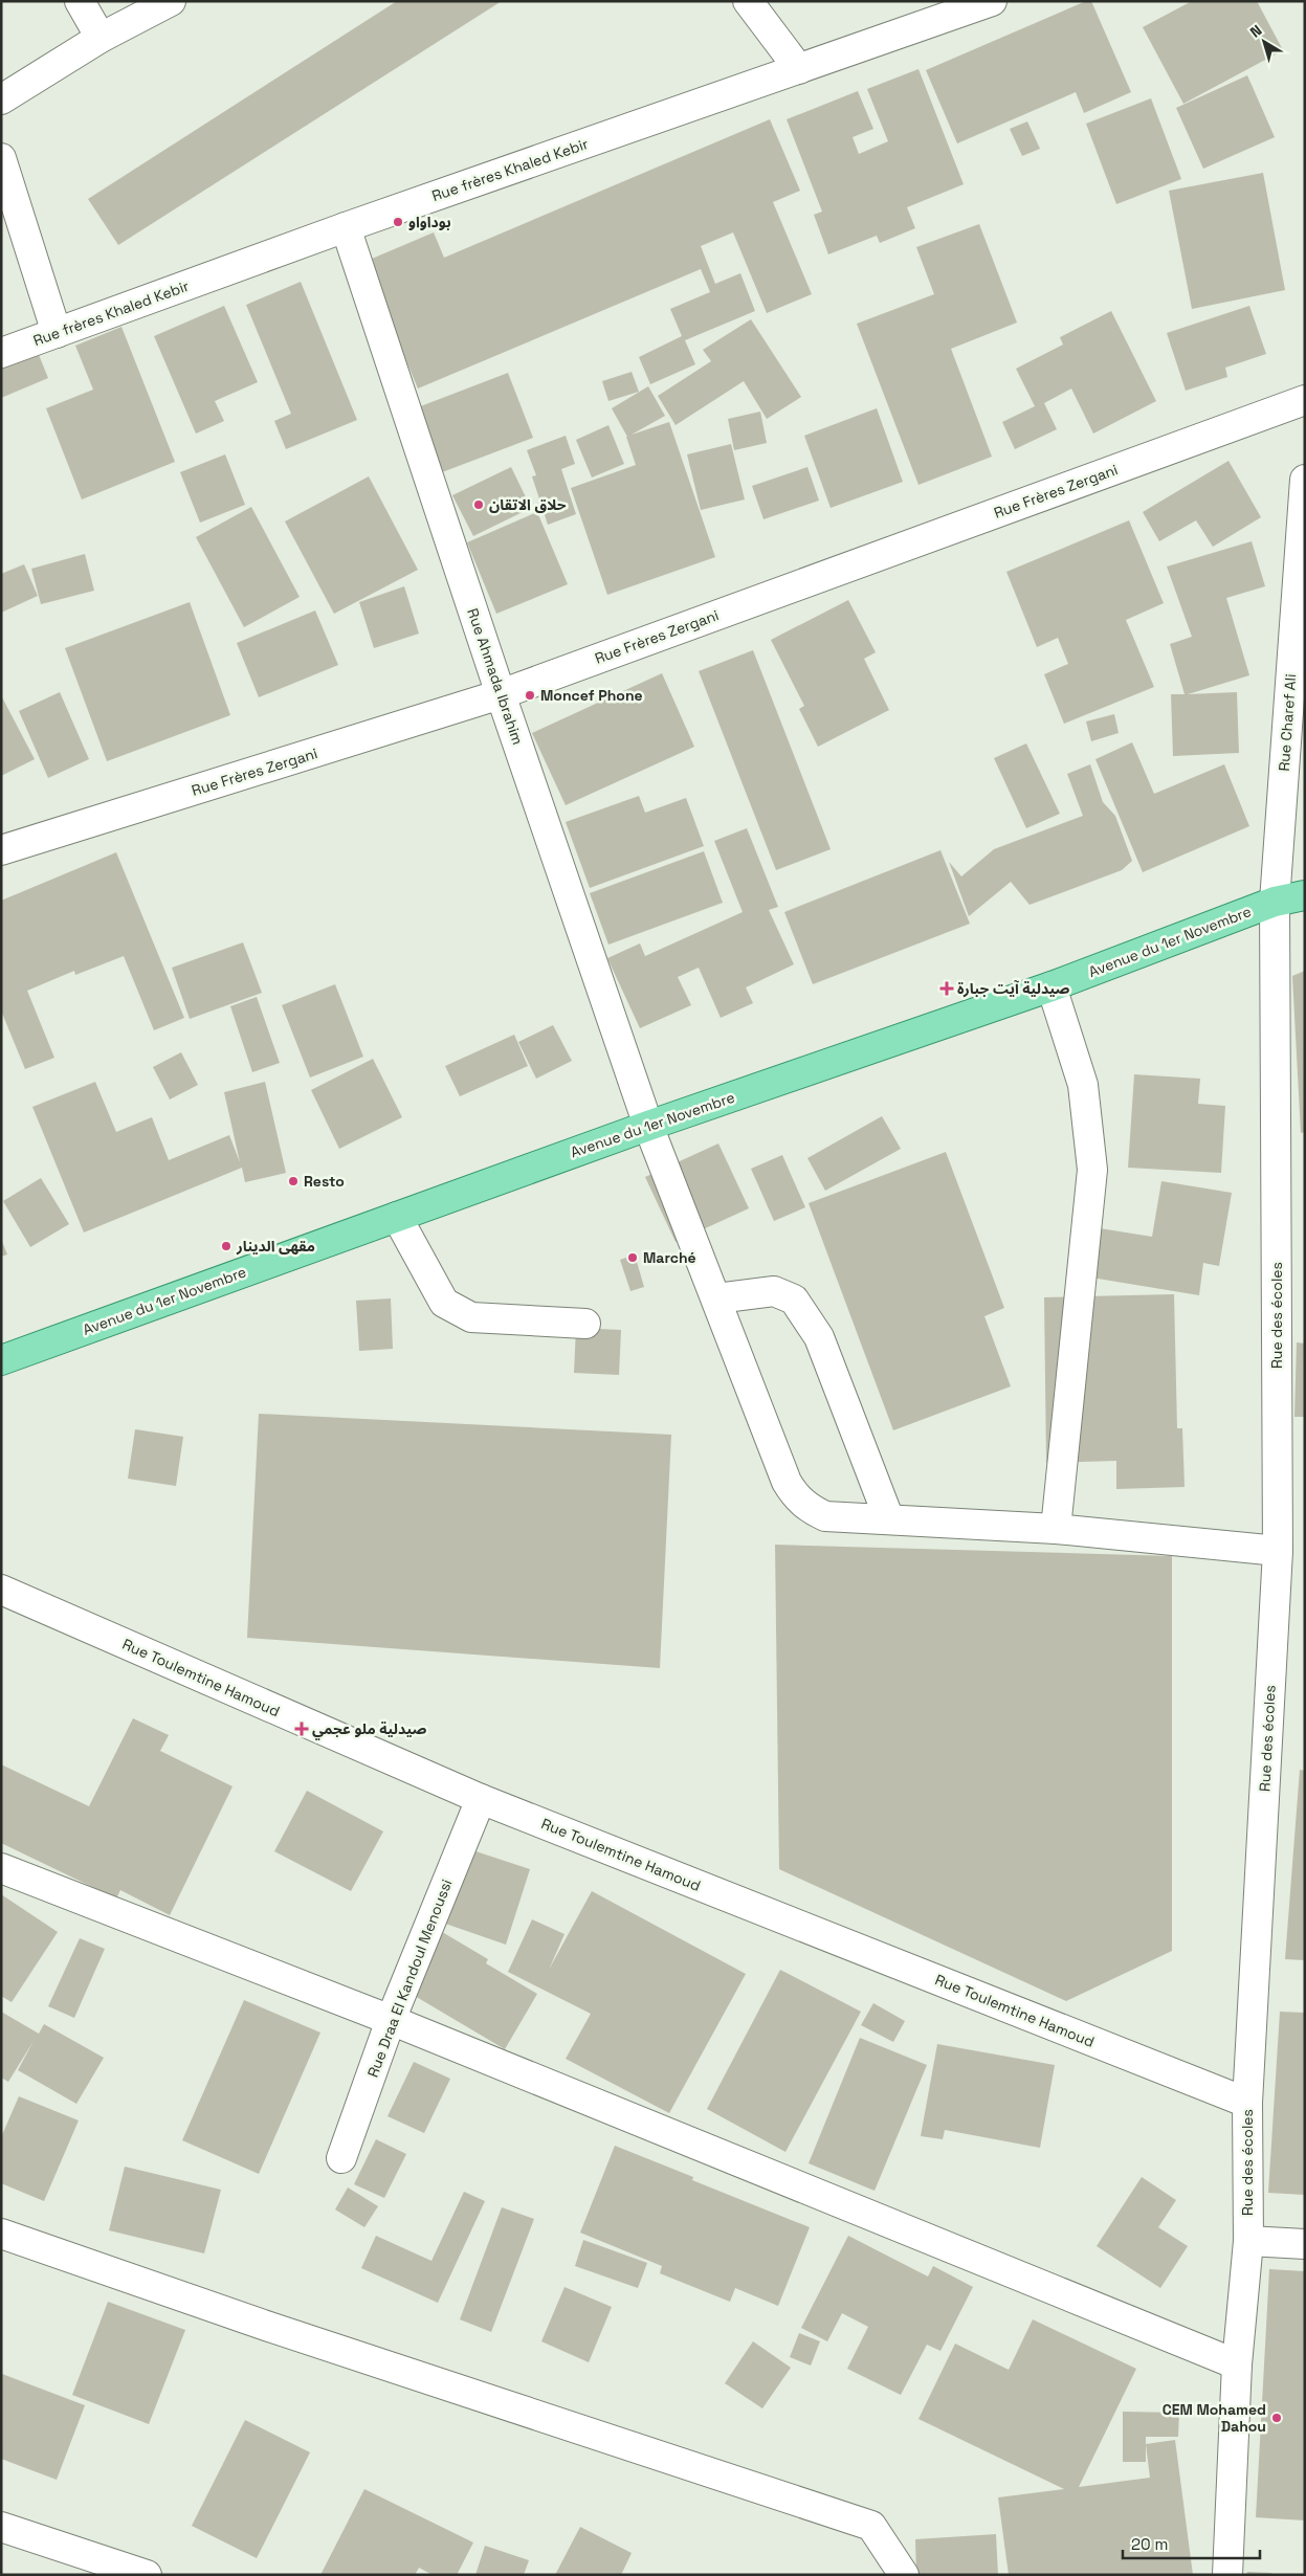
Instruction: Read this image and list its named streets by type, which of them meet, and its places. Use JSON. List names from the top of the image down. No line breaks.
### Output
{"streets":{"main road":["Avenue du 1er Novembre"],"street":["Rue frères Khaled Kebir","Rue Frères Zergani","Rue Ahmada Ibrahim","Rue Charef Ali","Rue des écoles","Rue Toulemtine Hamoud","Rue Draa El Kandoul Menoussi"]},"crossings":[["Rue frères Khaled Kebir","Rue Ahmada Ibrahim"],["Rue Frères Zergani","Rue Ahmada Ibrahim"],["Rue Ahmada Ibrahim","Avenue du 1er Novembre"],["Rue Ahmada Ibrahim","Rue des écoles"],["Rue Charef Ali","Avenue du 1er Novembre"],["Rue Charef Ali","Rue des écoles"],["Avenue du 1er Novembre","Rue des écoles"],["Rue des écoles","Rue Toulemtine Hamoud"],["Rue Toulemtine Hamoud","Rue Draa El Kandoul Menoussi"]],"places":{"other":["بوداواو","حلاق الاتقان","Moncef Phone","Resto","مقهى الدينار","Marché","CEM Mohamed Dahou"],"health":["صيدلية آيت جبارة","صيدلية ملو عجمي"]},"scale_bar":"20 m","north":"top left"}
